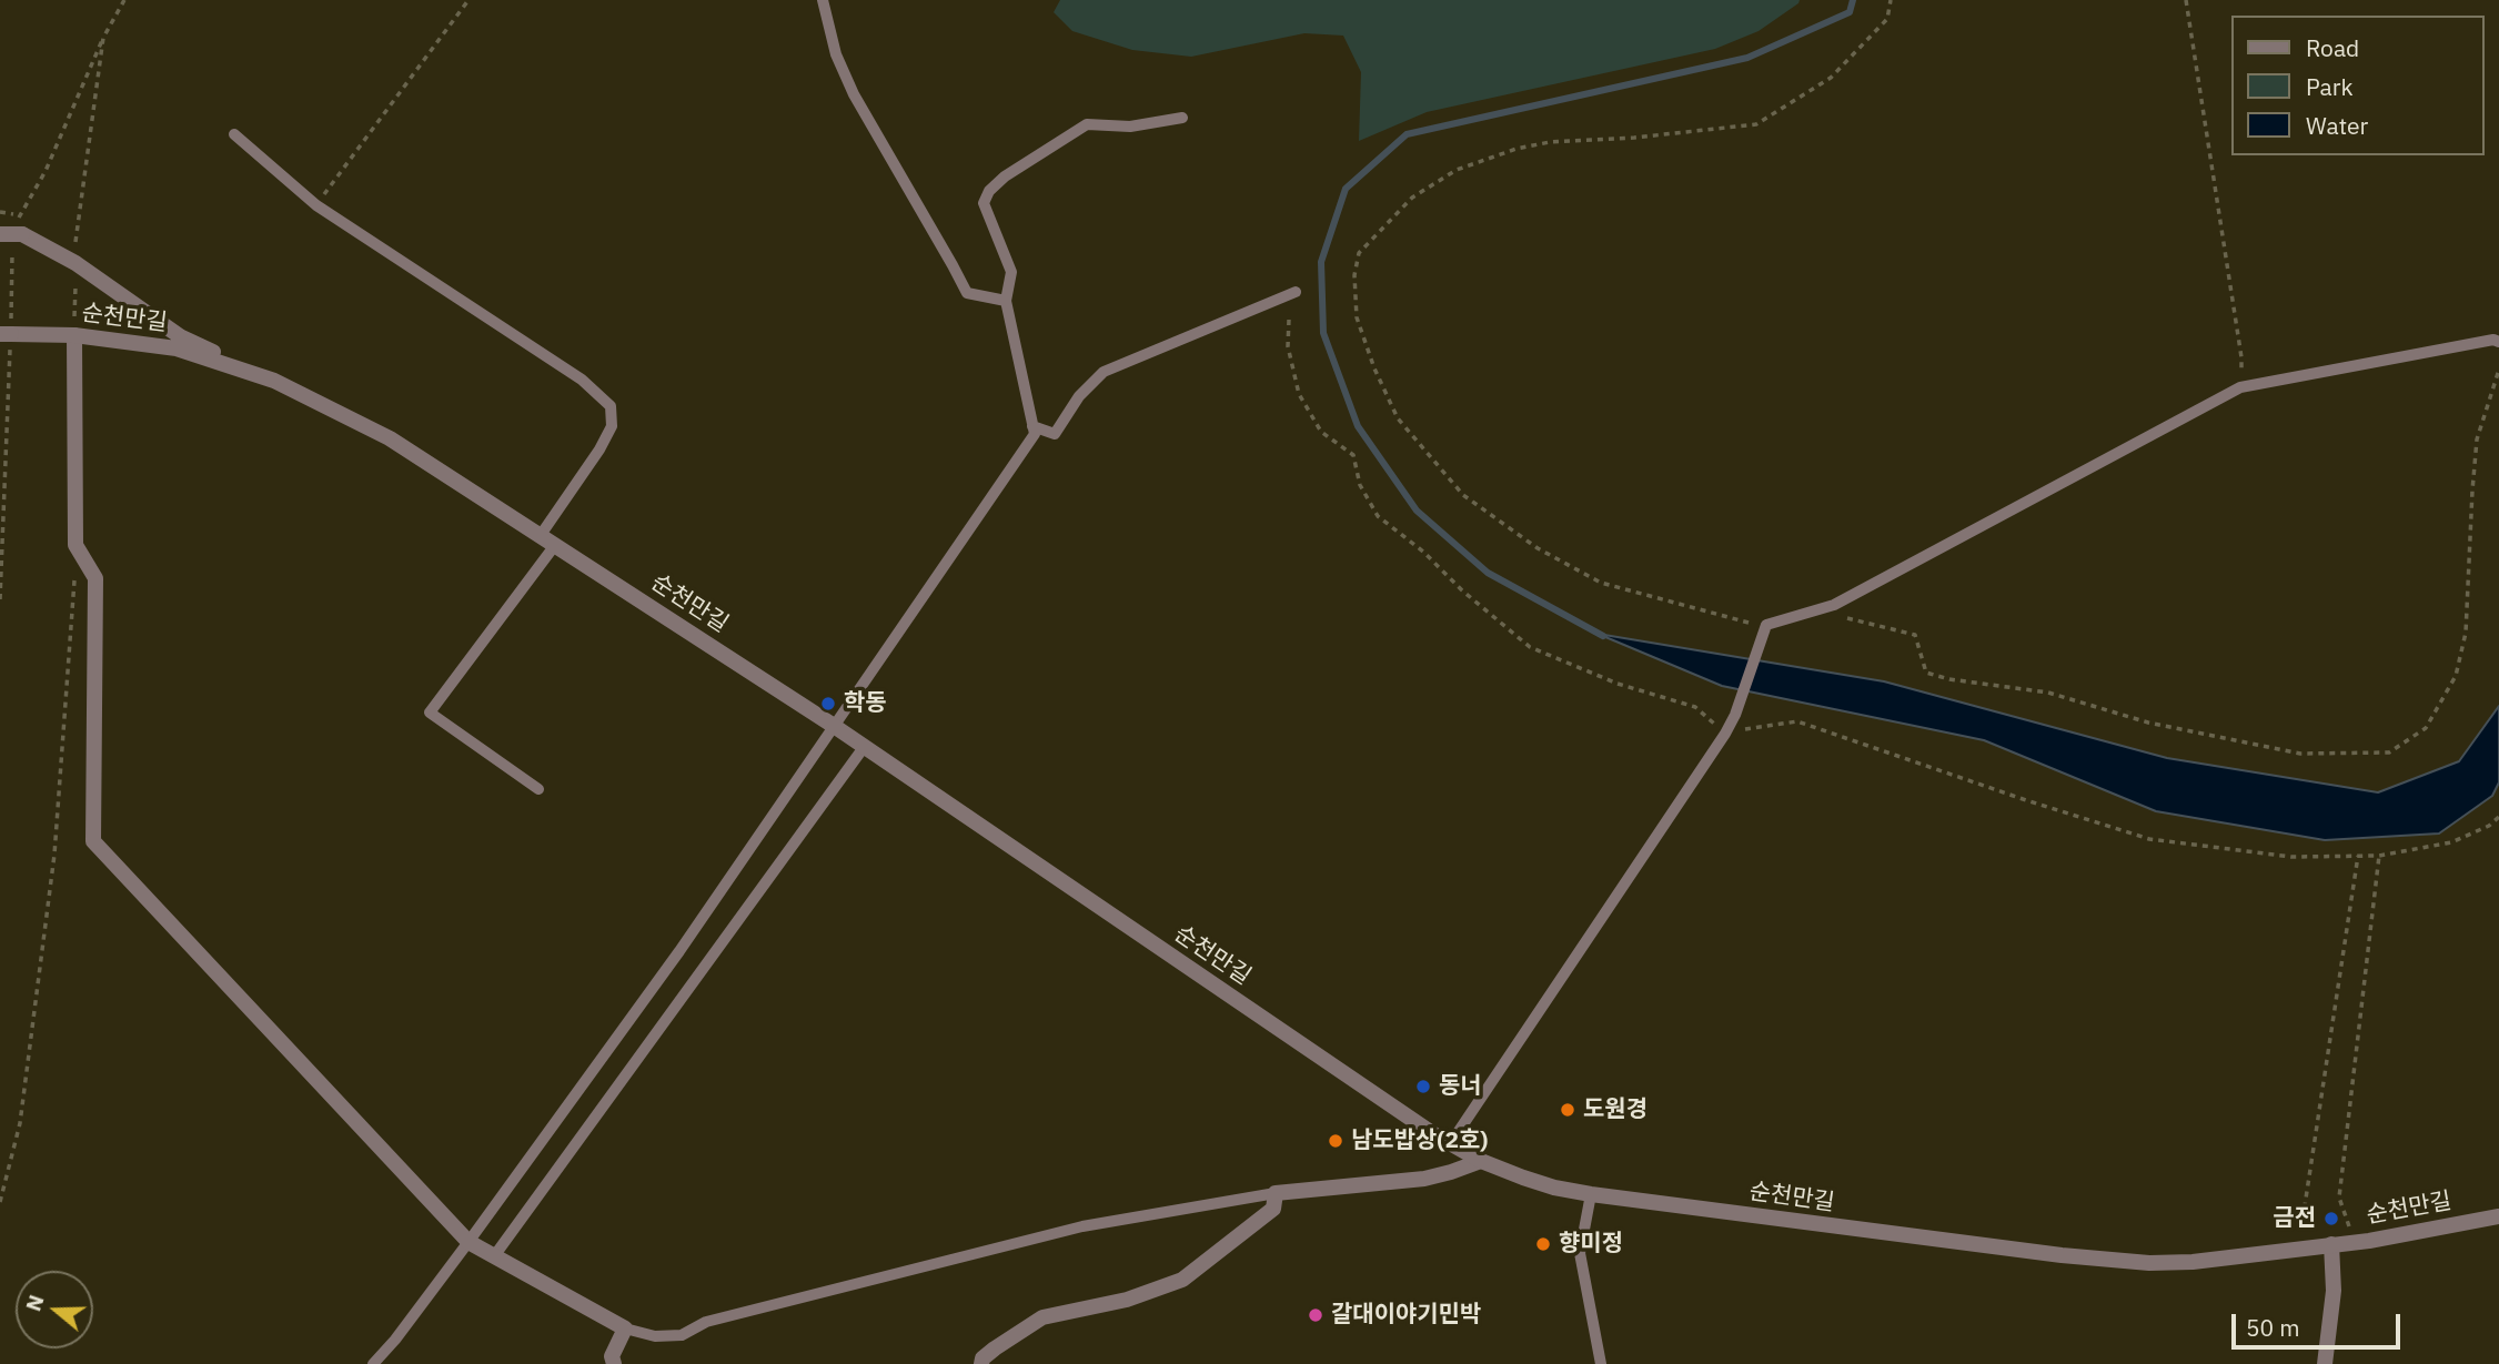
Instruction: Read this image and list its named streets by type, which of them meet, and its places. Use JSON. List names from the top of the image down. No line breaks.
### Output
{"streets":{"street":["순천만길"]},"places":["학동","동너","도원경","남도밥상(2호)","금전","향미정","갈대이야기민박"],"legend":["Road","Park","Water"],"scale_bar":"50 m","north":"left"}
